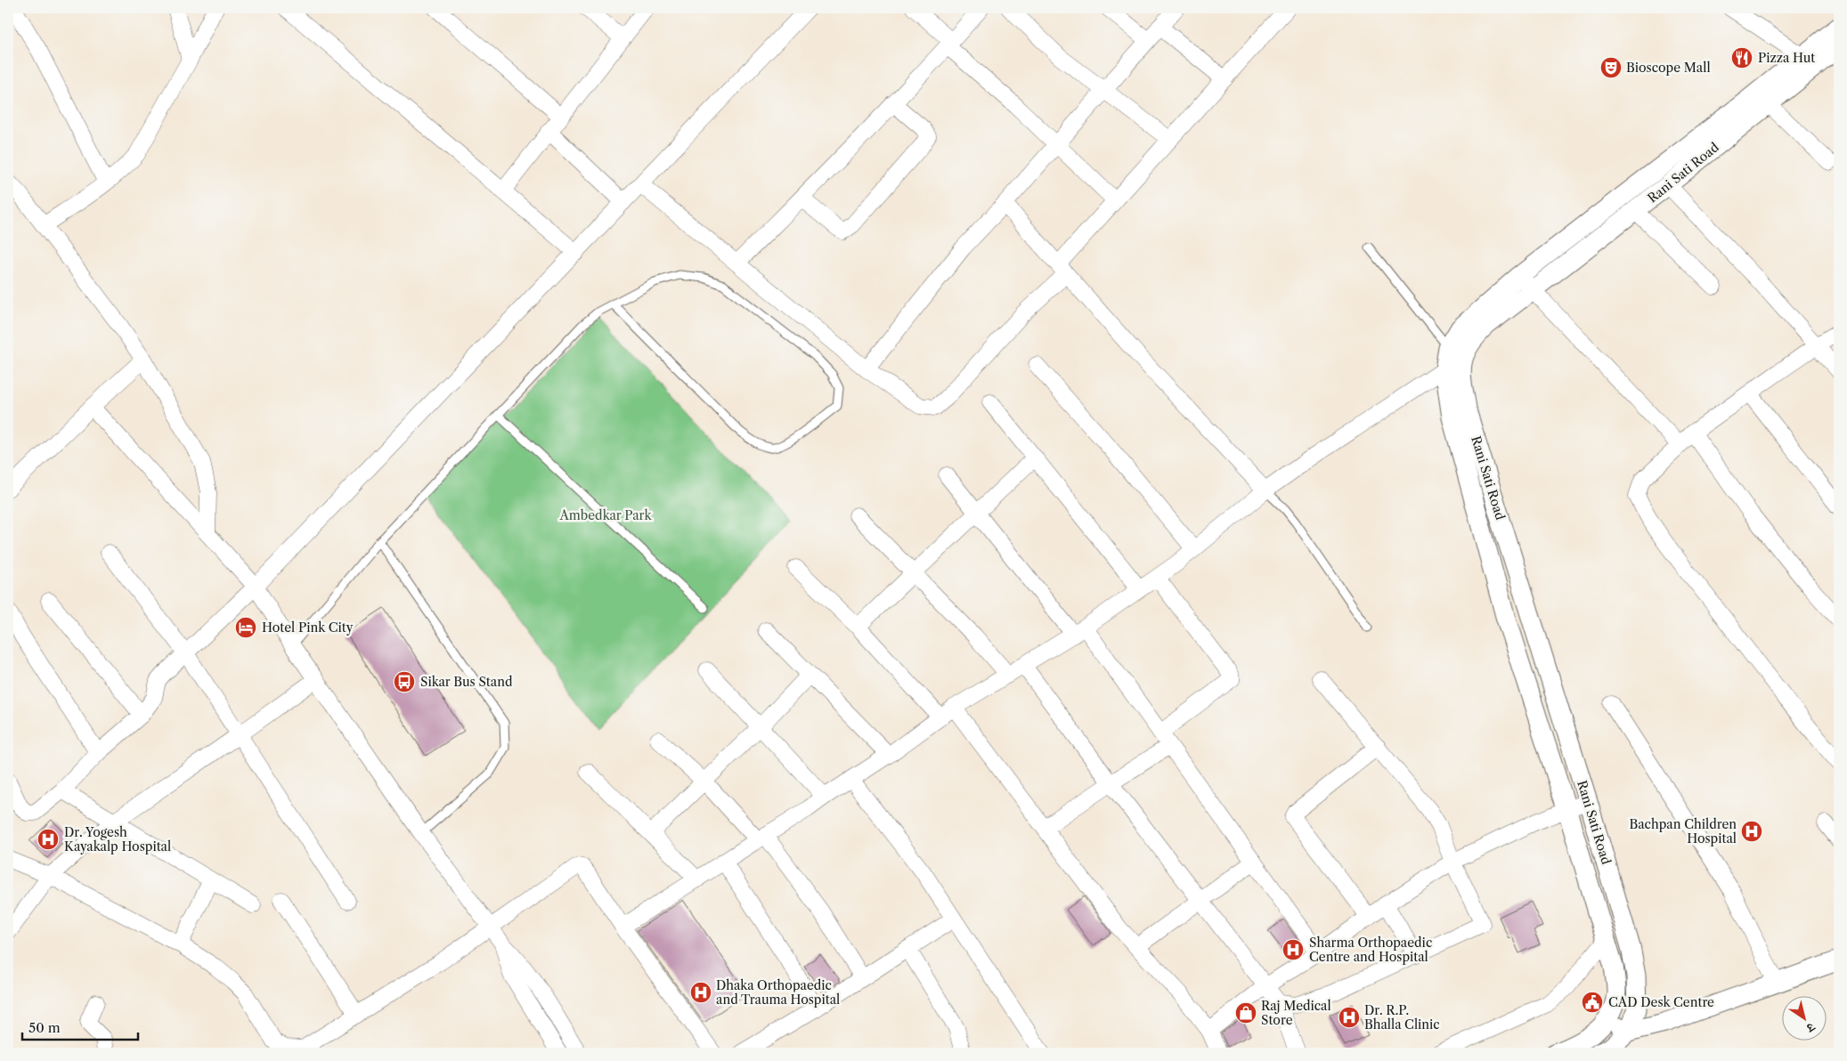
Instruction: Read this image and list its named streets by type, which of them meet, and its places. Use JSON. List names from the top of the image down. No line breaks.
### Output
{"streets":{"street":["Rani Sati Road"]},"parks":["Ambedkar Park"],"places":{"restaurant":["Pizza Hut"],"theatre":["Bioscope Mall"],"hotel":["Hotel Pink City"],"bus stop":["Sikar Bus Stand"],"hospital":["Bachpan Children Hospital","Dr. Yogesh Kayakalp Hospital","Sharma Orthopaedic Centre and Hospital","Dhaka Orthopaedic and Trauma Hospital","Dr. R.P. Bhalla Clinic"],"public building":["CAD Desk Centre"],"shop":["Raj Medical Store"]},"scale_bar":"50 m","north":"bottom right"}
